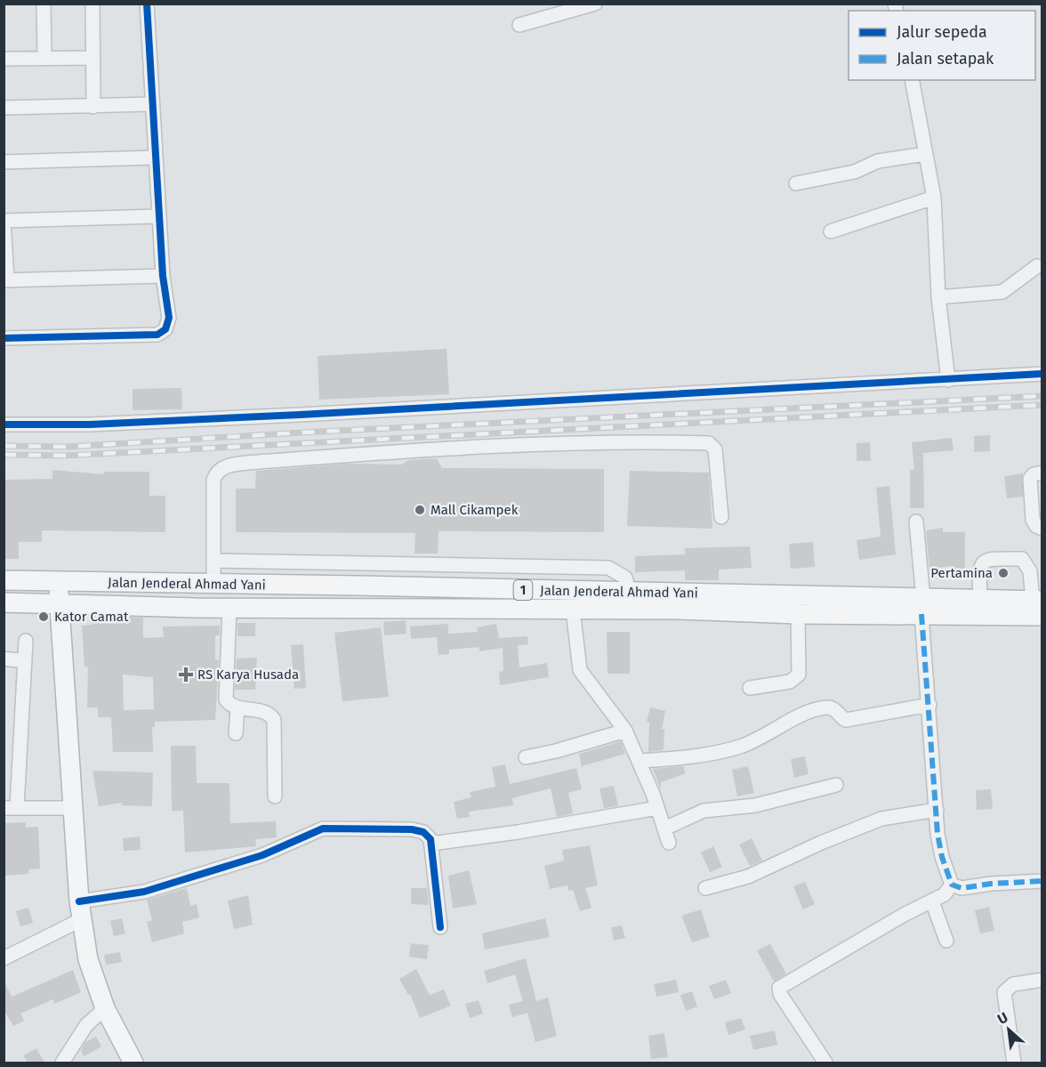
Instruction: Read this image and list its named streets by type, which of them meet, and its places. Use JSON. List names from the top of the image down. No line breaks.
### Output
{"streets":{"highway":["Jalan Jenderal Ahmad Yani","1"]},"places":{"other":["Mall Cikampek","Pertamina","Kator Camat"],"health":["RS Karya Husada"]},"legend":["Jalur sepeda","Jalan setapak"],"north":"top left"}
